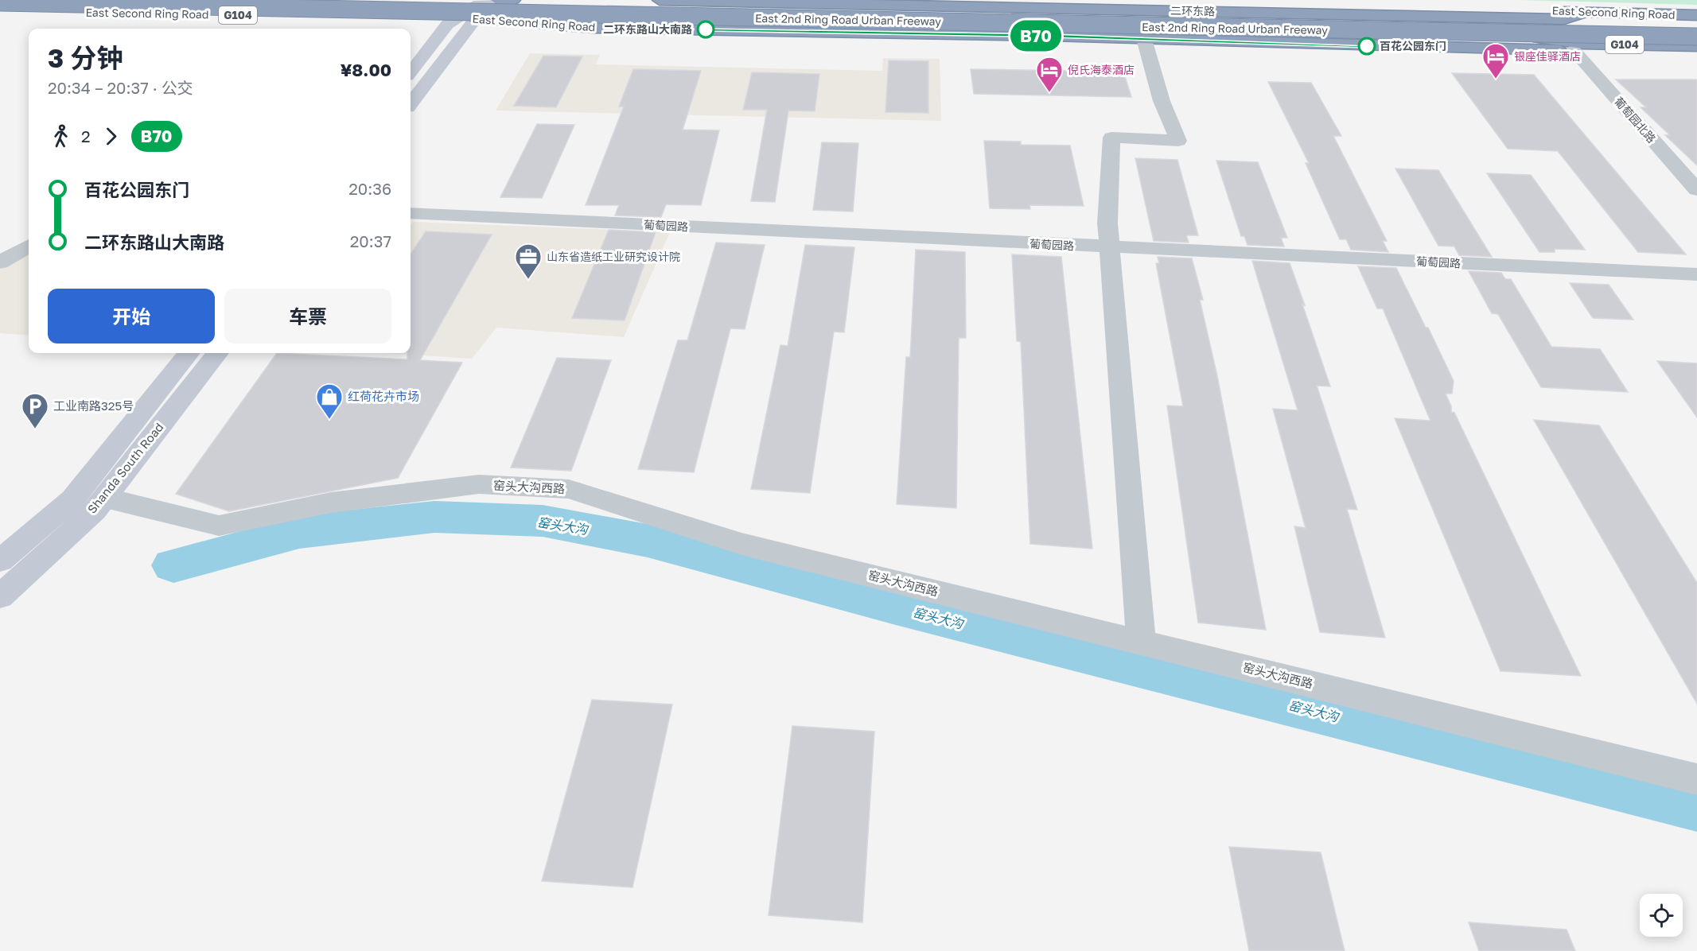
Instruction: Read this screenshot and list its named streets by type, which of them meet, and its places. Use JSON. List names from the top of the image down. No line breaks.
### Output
{"streets":{"highway":["二环东路","East Second Ring Road","G104","East 2nd Ring Road Urban Freeway"],"main road":["Shanda South Road"],"street":["葡萄园北路","葡萄园路","窑头大沟西路"]},"crossings":[["二环东路","East Second Ring Road"],["二环东路","East 2nd Ring Road Urban Freeway"],["二环东路","葡萄园北路"],["East Second Ring Road","East 2nd Ring Road Urban Freeway"],["East Second Ring Road","葡萄园北路"],["Shanda South Road","窑头大沟西路"]],"water":["窑头大沟"],"places":{"other":["二环东路山大南路","百花公园东门"],"hotel":["银座佳驿酒店","倪氏海泰酒店"],"office":["山东省造纸工业研究设计院"],"shop":["红荷花卉市场"],"parking":["工业南路325号"]},"lines":["bus line B70"],"page":{"on_map":"B70","heading":["3 分钟","20:34 – 20:37 · 公交","¥8.00"],"legs":["2","B70"],"list":[{"name":"百花公园东门","value":"20:36"},{"name":"二环东路山大南路","value":"20:37"}],"buttons":["开始","车票"]}}
